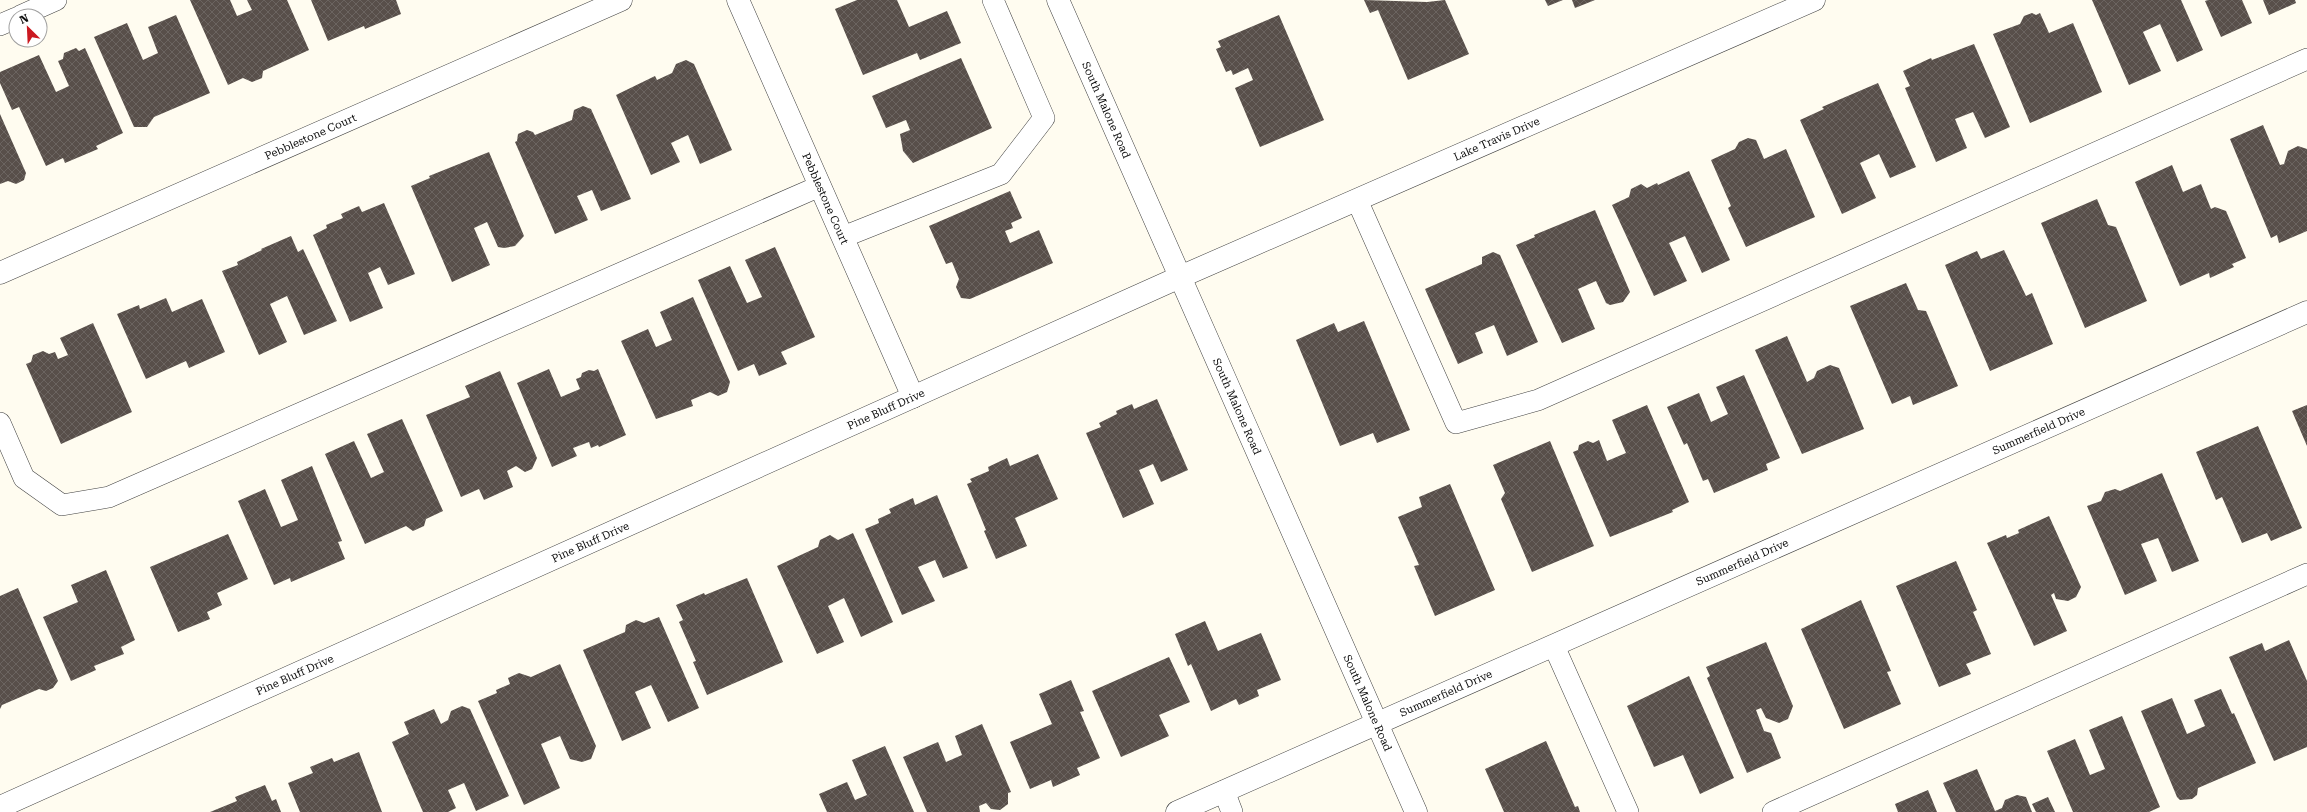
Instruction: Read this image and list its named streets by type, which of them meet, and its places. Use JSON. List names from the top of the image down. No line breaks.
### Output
{"streets":{"street":["South Malone Road","Pebblestone Court","Lake Travis Drive","Pine Bluff Drive","Summerfield Drive"]},"crossings":[["South Malone Road","Lake Travis Drive"],["South Malone Road","Pine Bluff Drive"],["South Malone Road","Summerfield Drive"],["Pebblestone Court","Pine Bluff Drive"],["Lake Travis Drive","Pine Bluff Drive"]],"north":"top left"}
